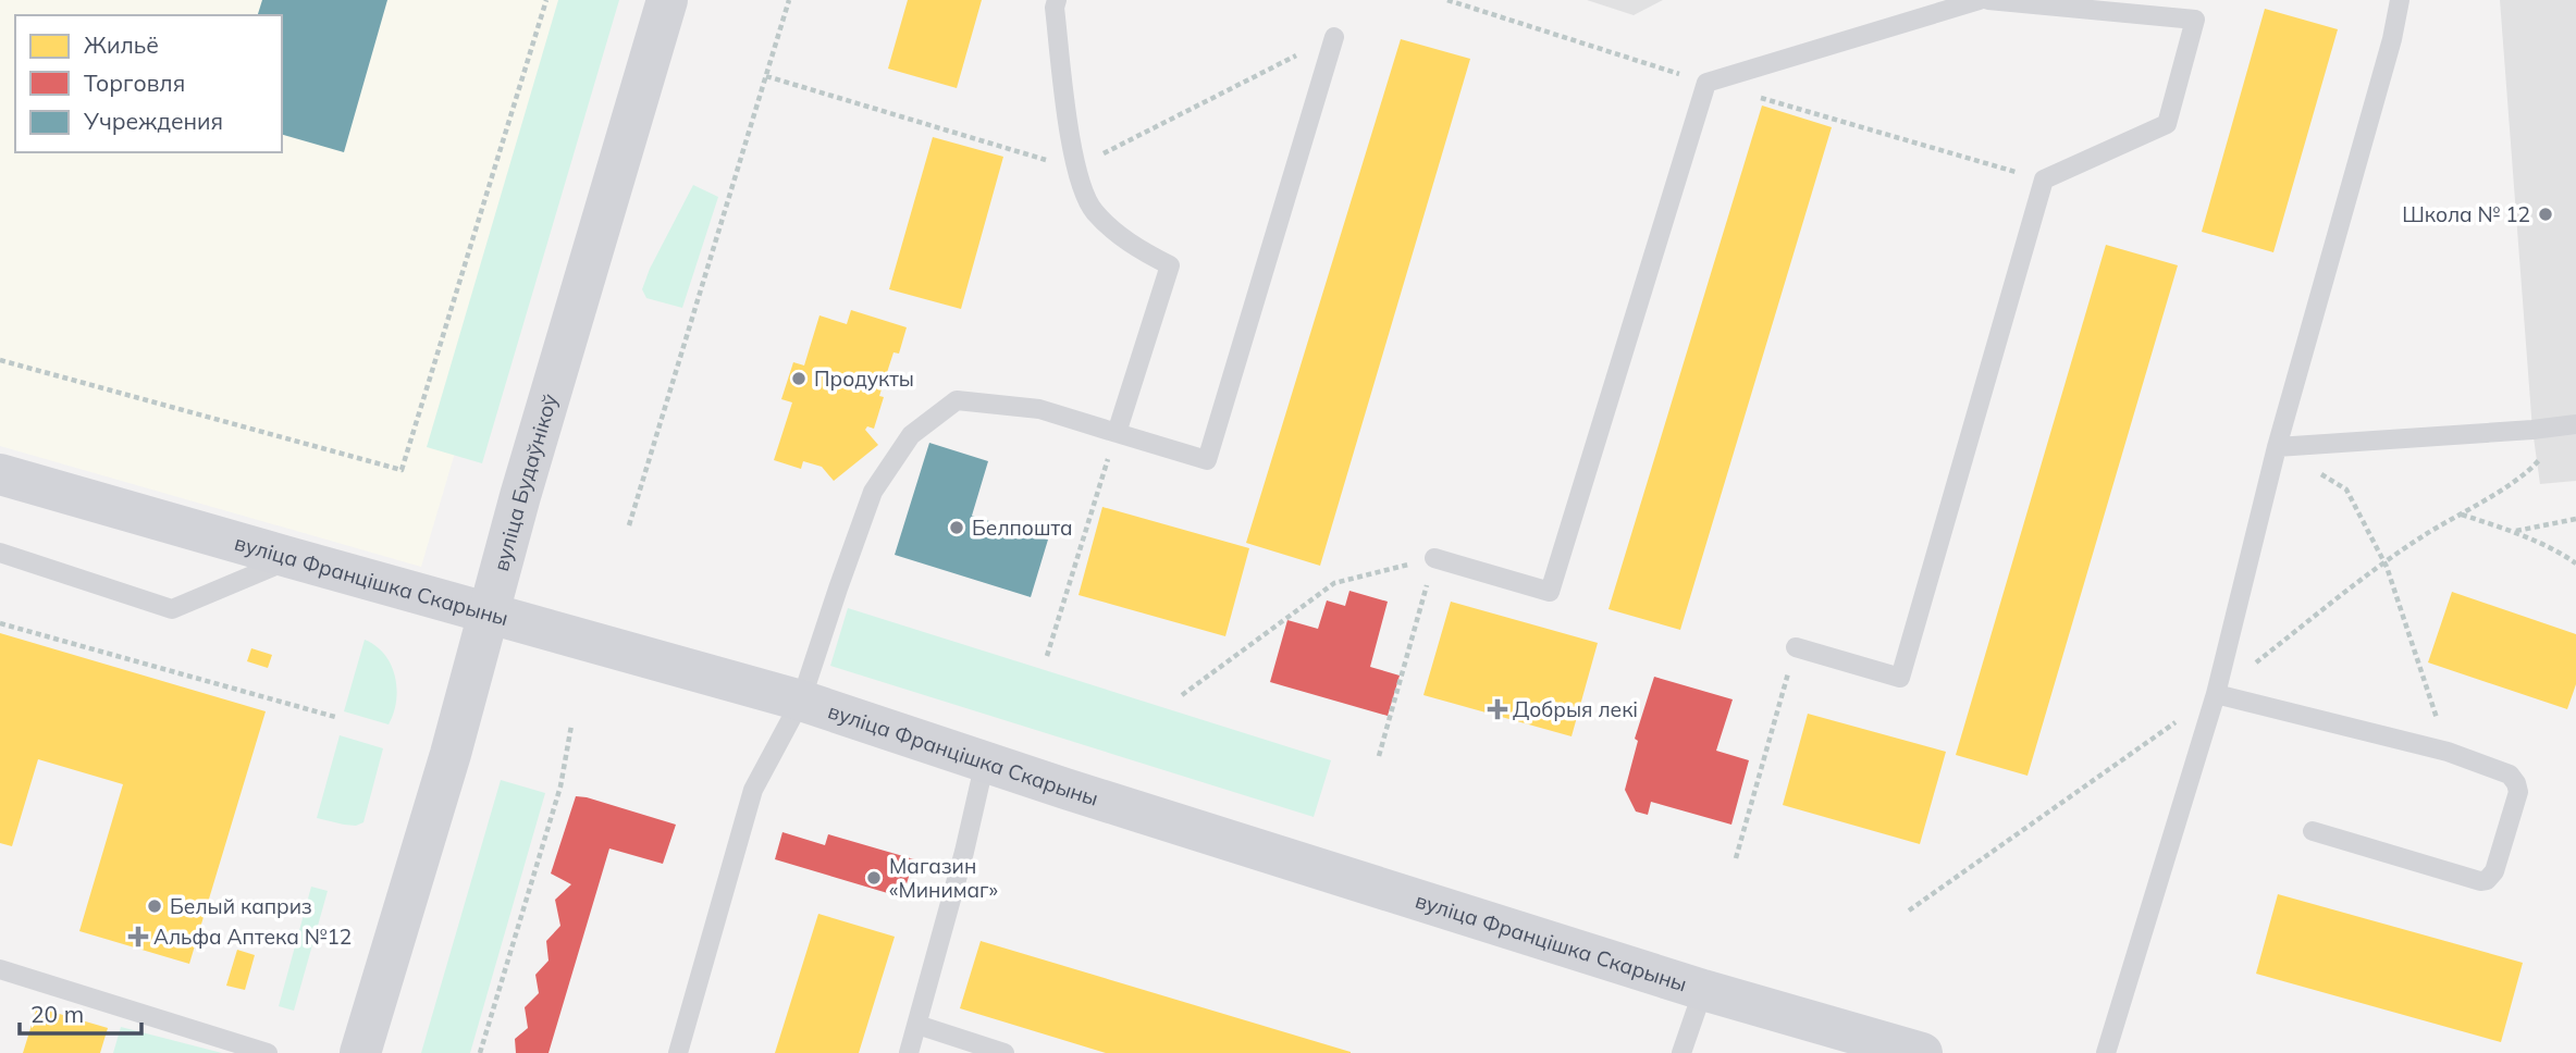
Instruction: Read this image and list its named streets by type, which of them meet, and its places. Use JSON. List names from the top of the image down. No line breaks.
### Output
{"streets":{"main road":["вуліца Будаўнікоў","вуліца Францішка Скарыны"]},"crossings":[["вуліца Будаўнікоў","вуліца Францішка Скарыны"]],"places":{"other":["Школа № 12","Продукты","Белпошта","Магазин «Минимаг»","Белый каприз"],"health":["Добрыя лекі","Альфа Аптека №12"]},"legend":["Жильё","Торговля","Учреждения"],"scale_bar":"20 m"}
